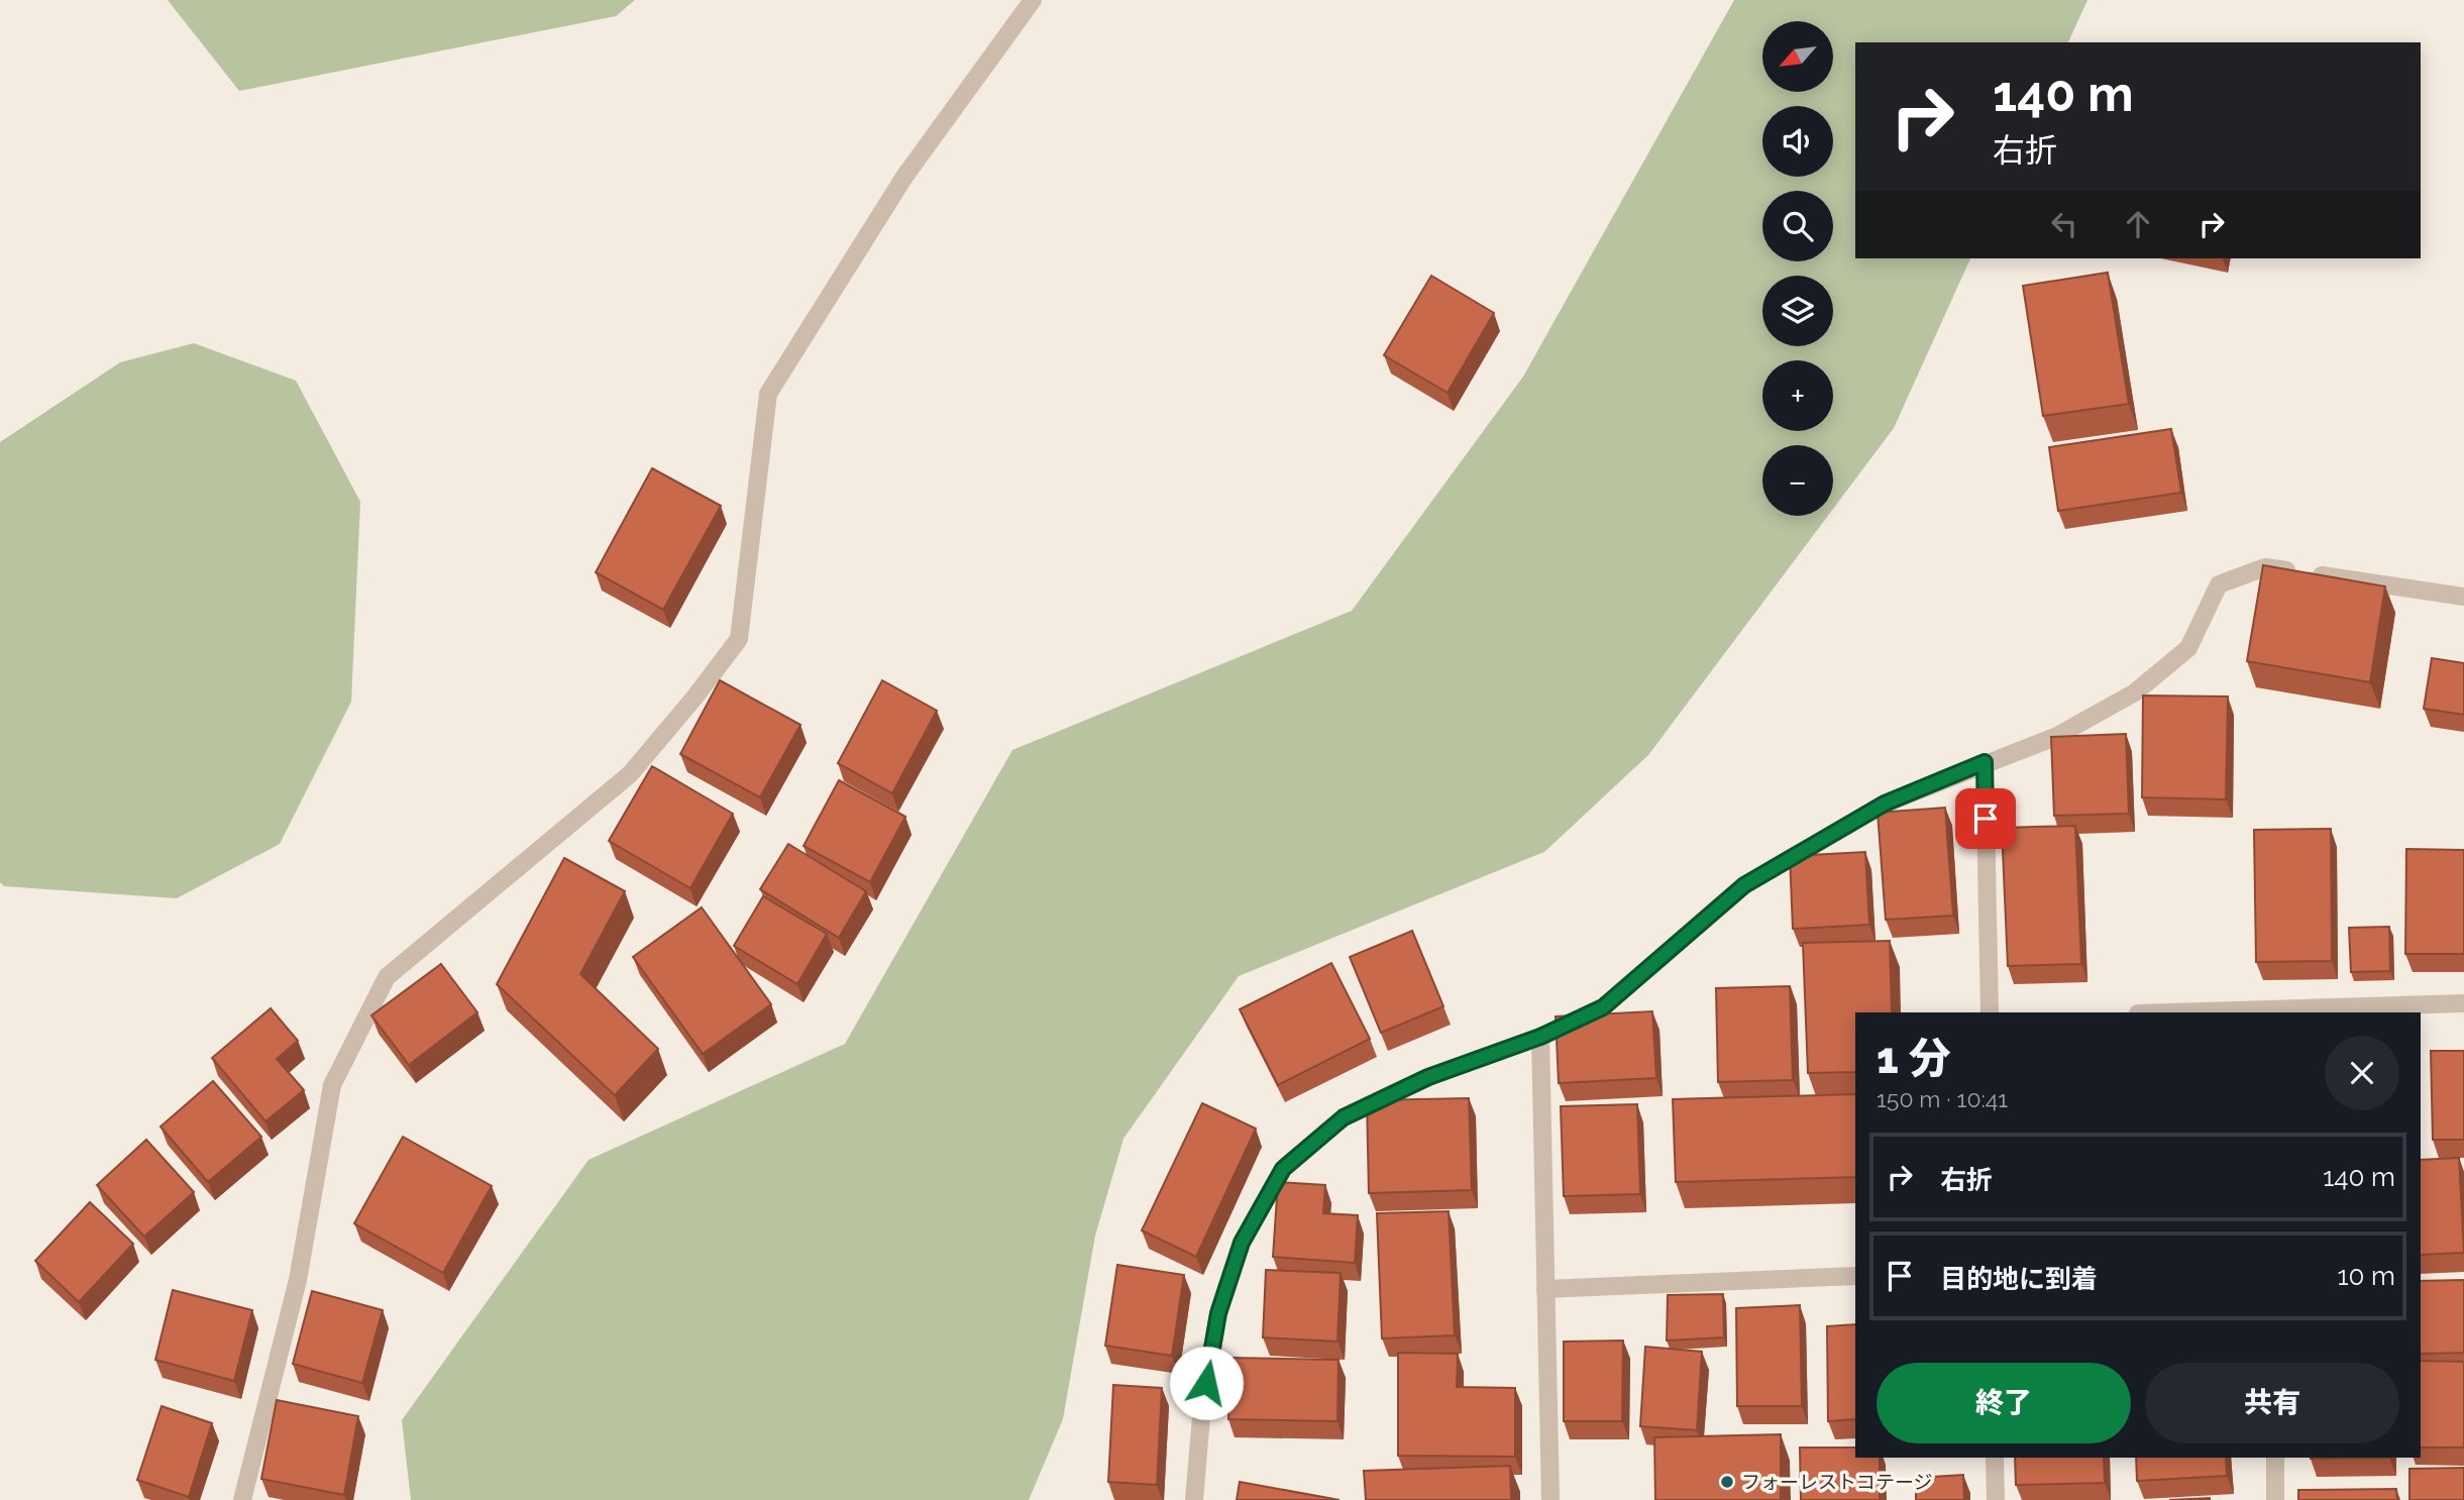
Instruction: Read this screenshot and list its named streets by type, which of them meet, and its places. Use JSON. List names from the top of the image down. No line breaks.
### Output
{"places":["フォーレストコテージ"],"north":"bottom left","page":{"map_buttons":["+","−"],"turn":["140 m","右折"],"heading":["1 分","150 m · 10:41"],"list":[{"name":"右折","value":"140 m"},{"name":"目的地に到着","value":"10 m"}],"buttons":["終了","共有"]}}
